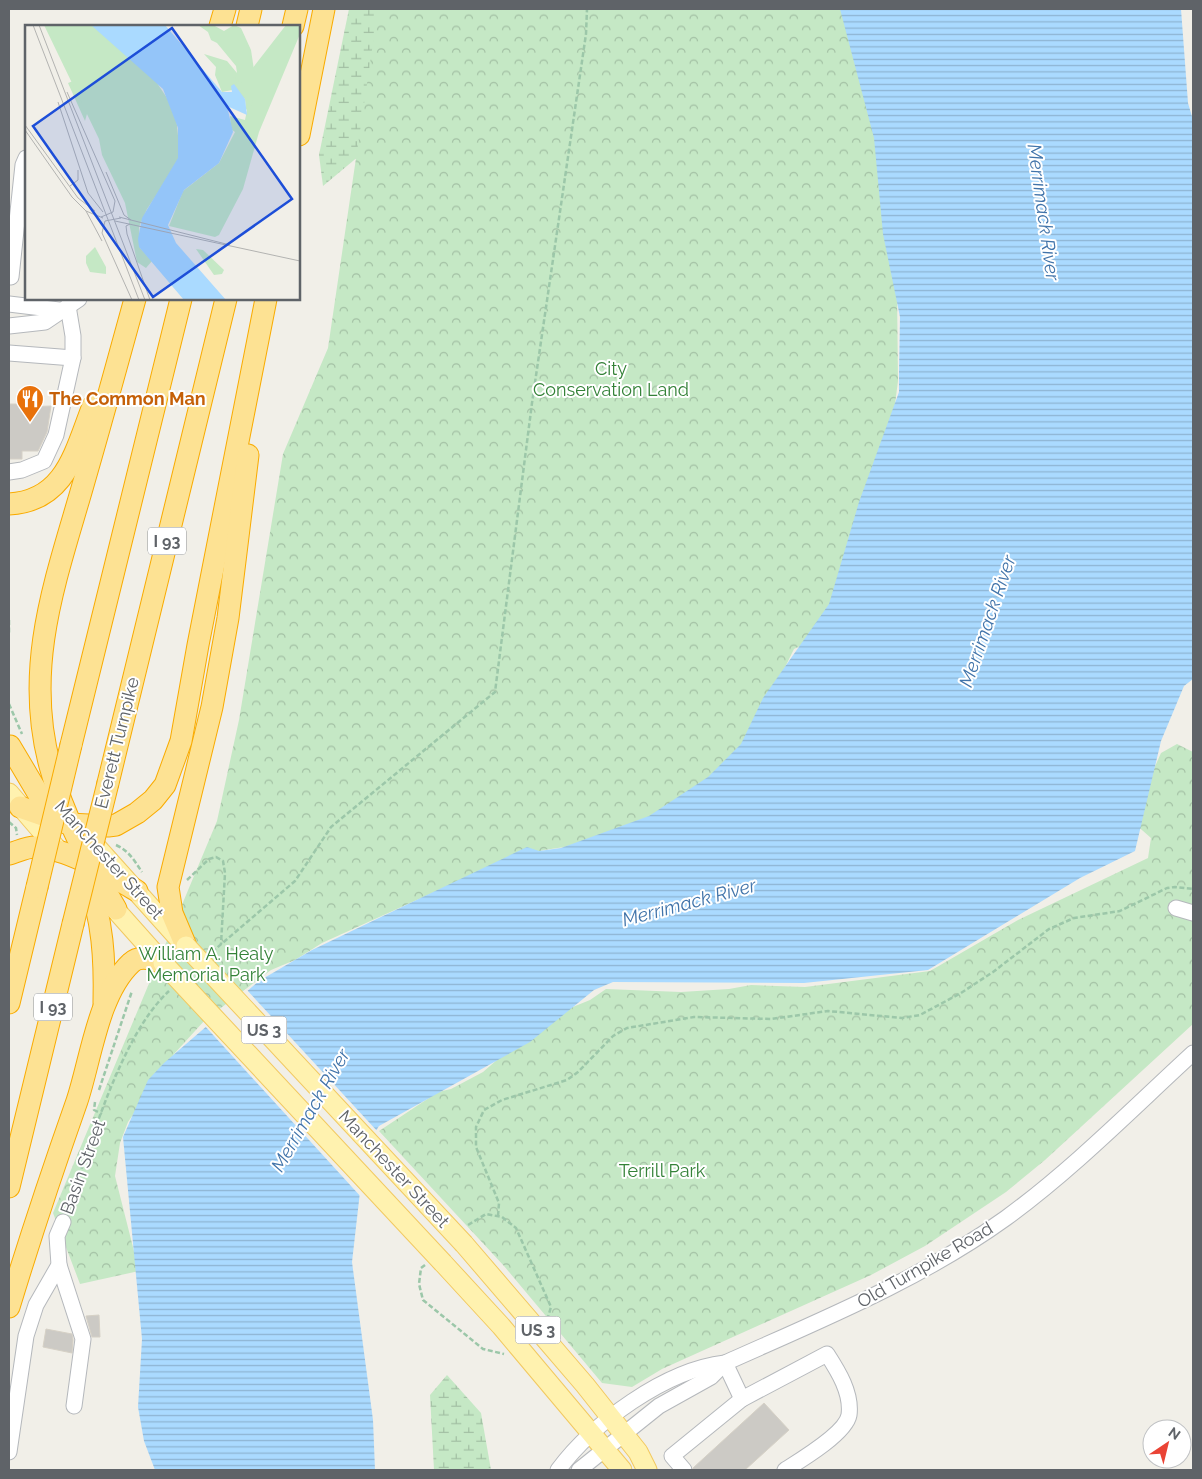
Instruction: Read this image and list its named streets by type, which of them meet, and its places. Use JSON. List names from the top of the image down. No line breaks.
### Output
{"streets":{"highway":["I 93","Everett Turnpike"],"main road":["Manchester Street","US 3"],"street":["Basin Street","Old Turnpike Road"]},"crossings":[["Manchester Street","Old Turnpike Road"]],"water":["Merrimack River"],"parks":["City Conservation Land","William A. Healy Memorial Park","Terrill Park"],"places":{"restaurant":["The Common Man"]},"north":"top right"}
